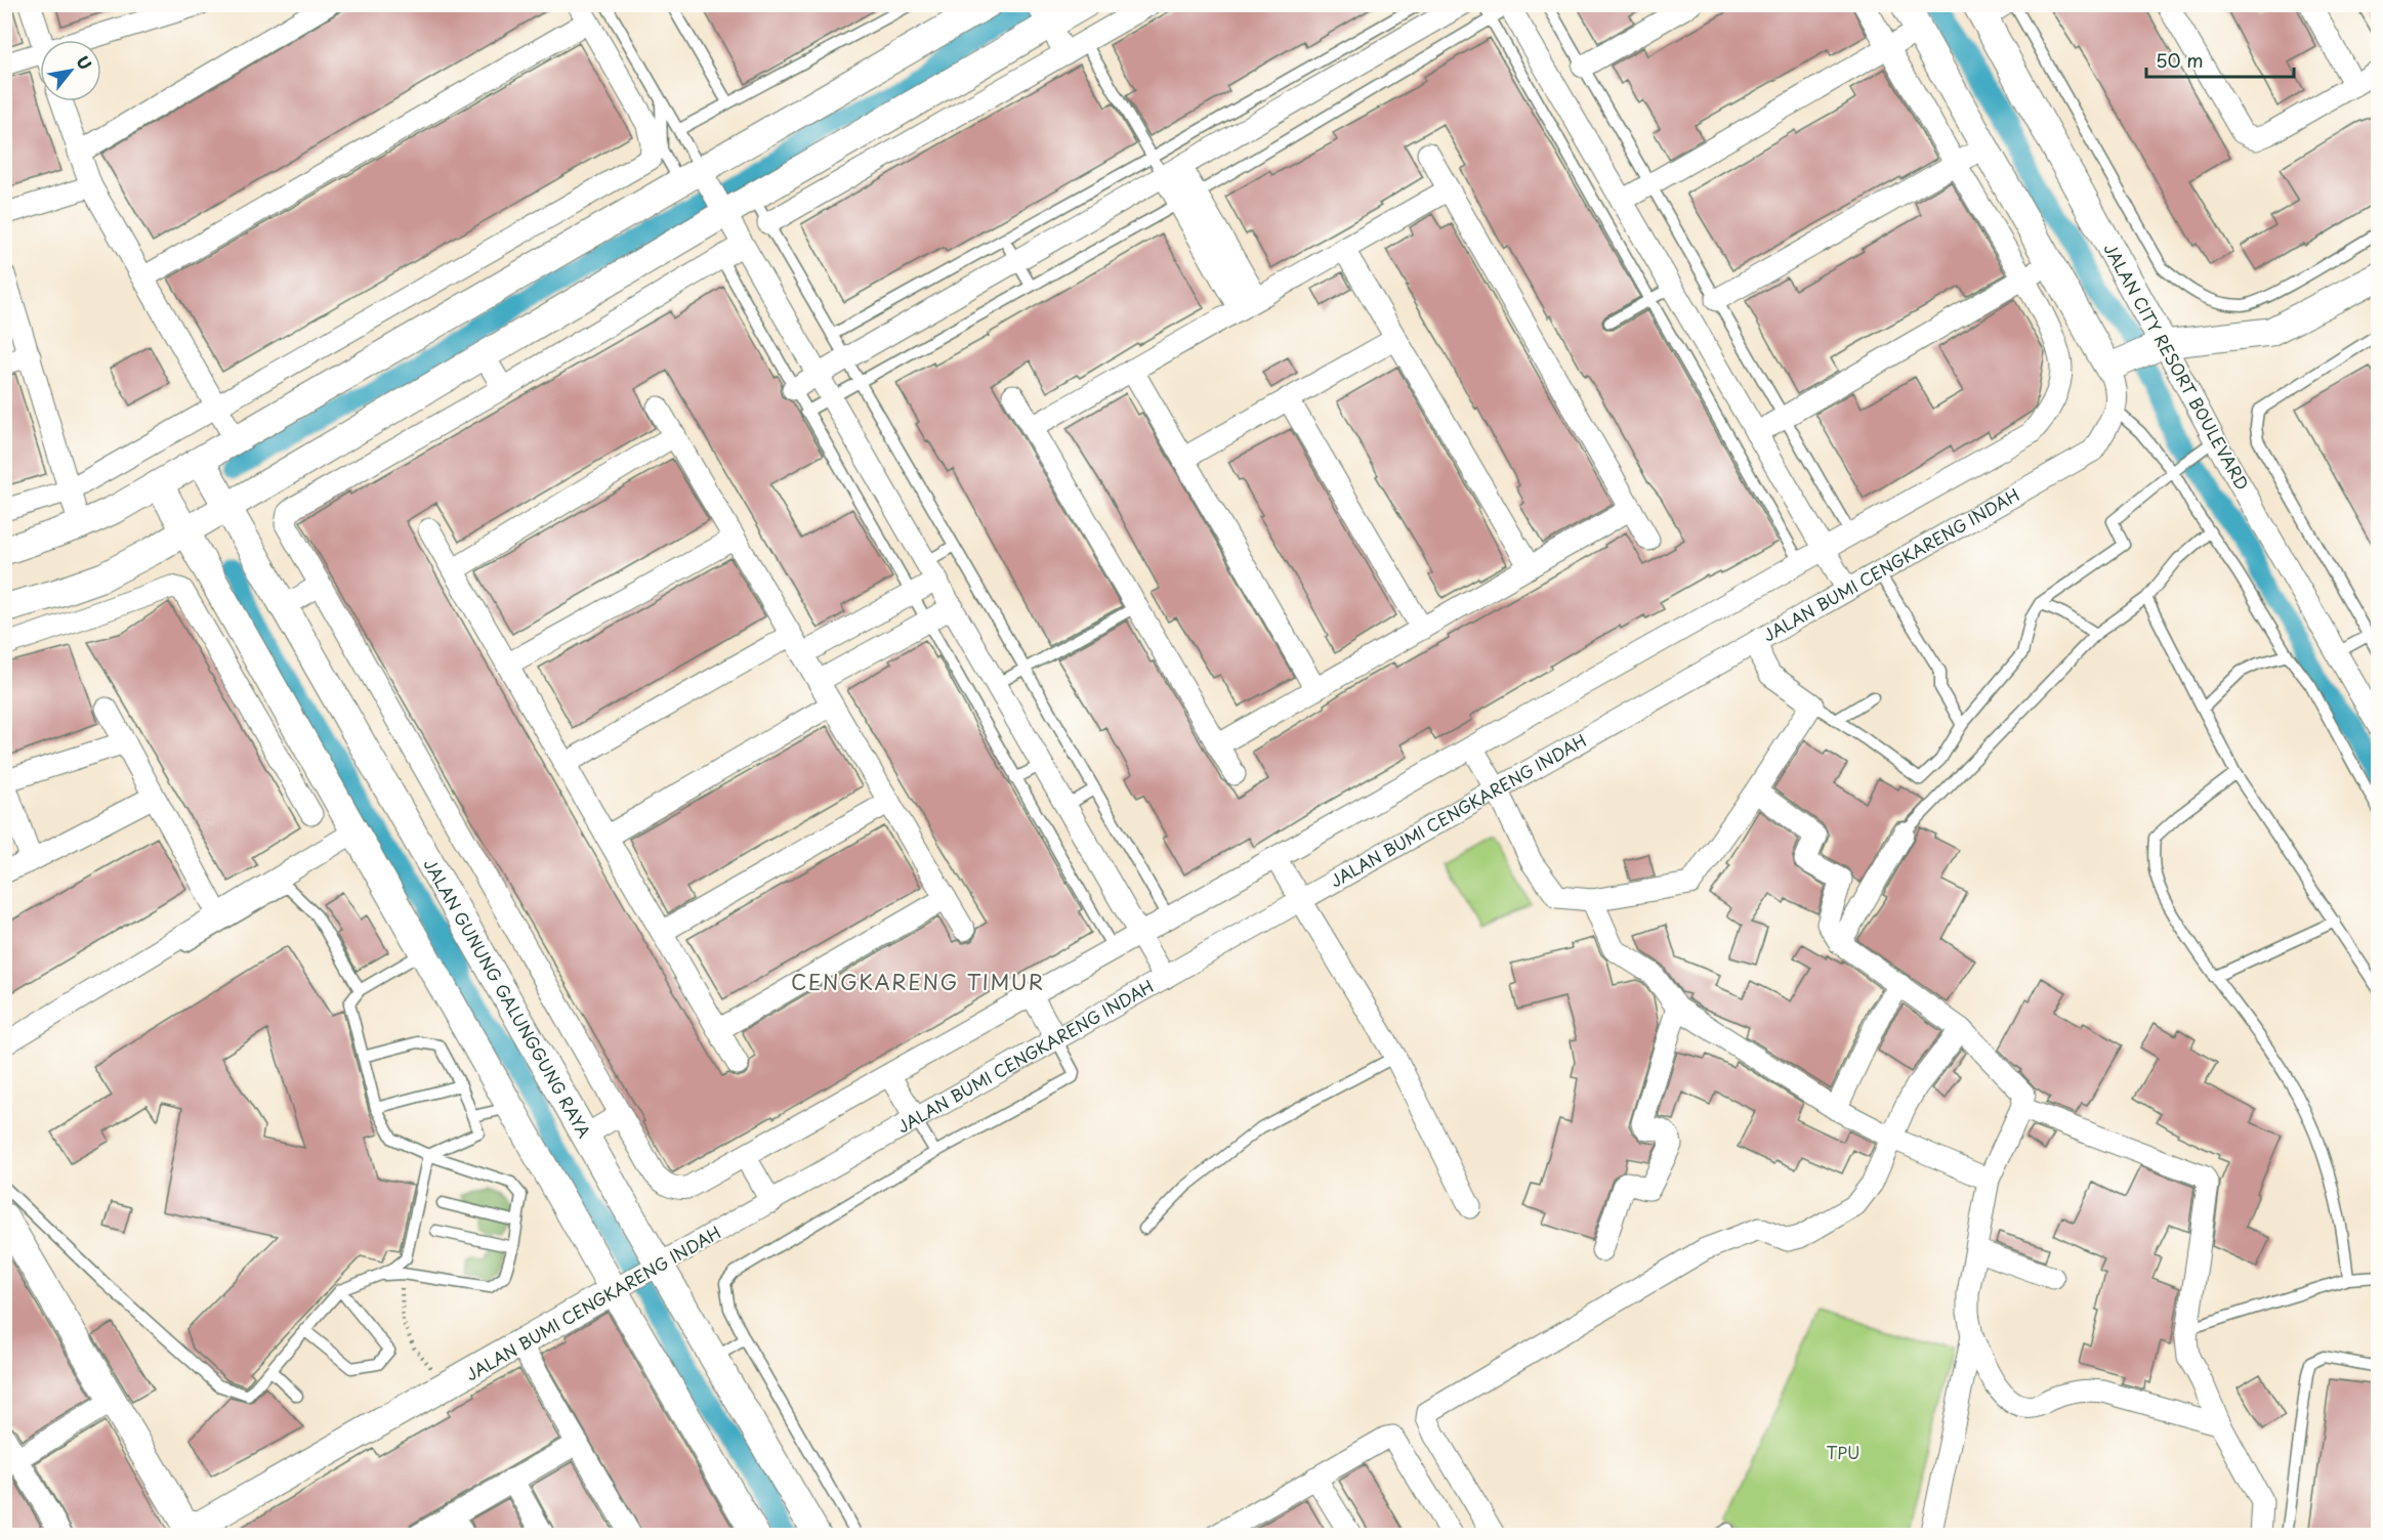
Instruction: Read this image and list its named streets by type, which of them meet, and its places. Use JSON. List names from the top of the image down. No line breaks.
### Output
{"streets":{"street":["JALAN CITY RESORT BOULEVARD","JALAN BUMI CENGKARENG INDAH","JALAN GUNUNG GALUNGGUNG RAYA"]},"crossings":[["JALAN BUMI CENGKARENG INDAH","JALAN GUNUNG GALUNGGUNG RAYA"]],"districts":["CENGKARENG TIMUR"],"parks":["TPU"],"scale_bar":"50 m","north":"top right"}
